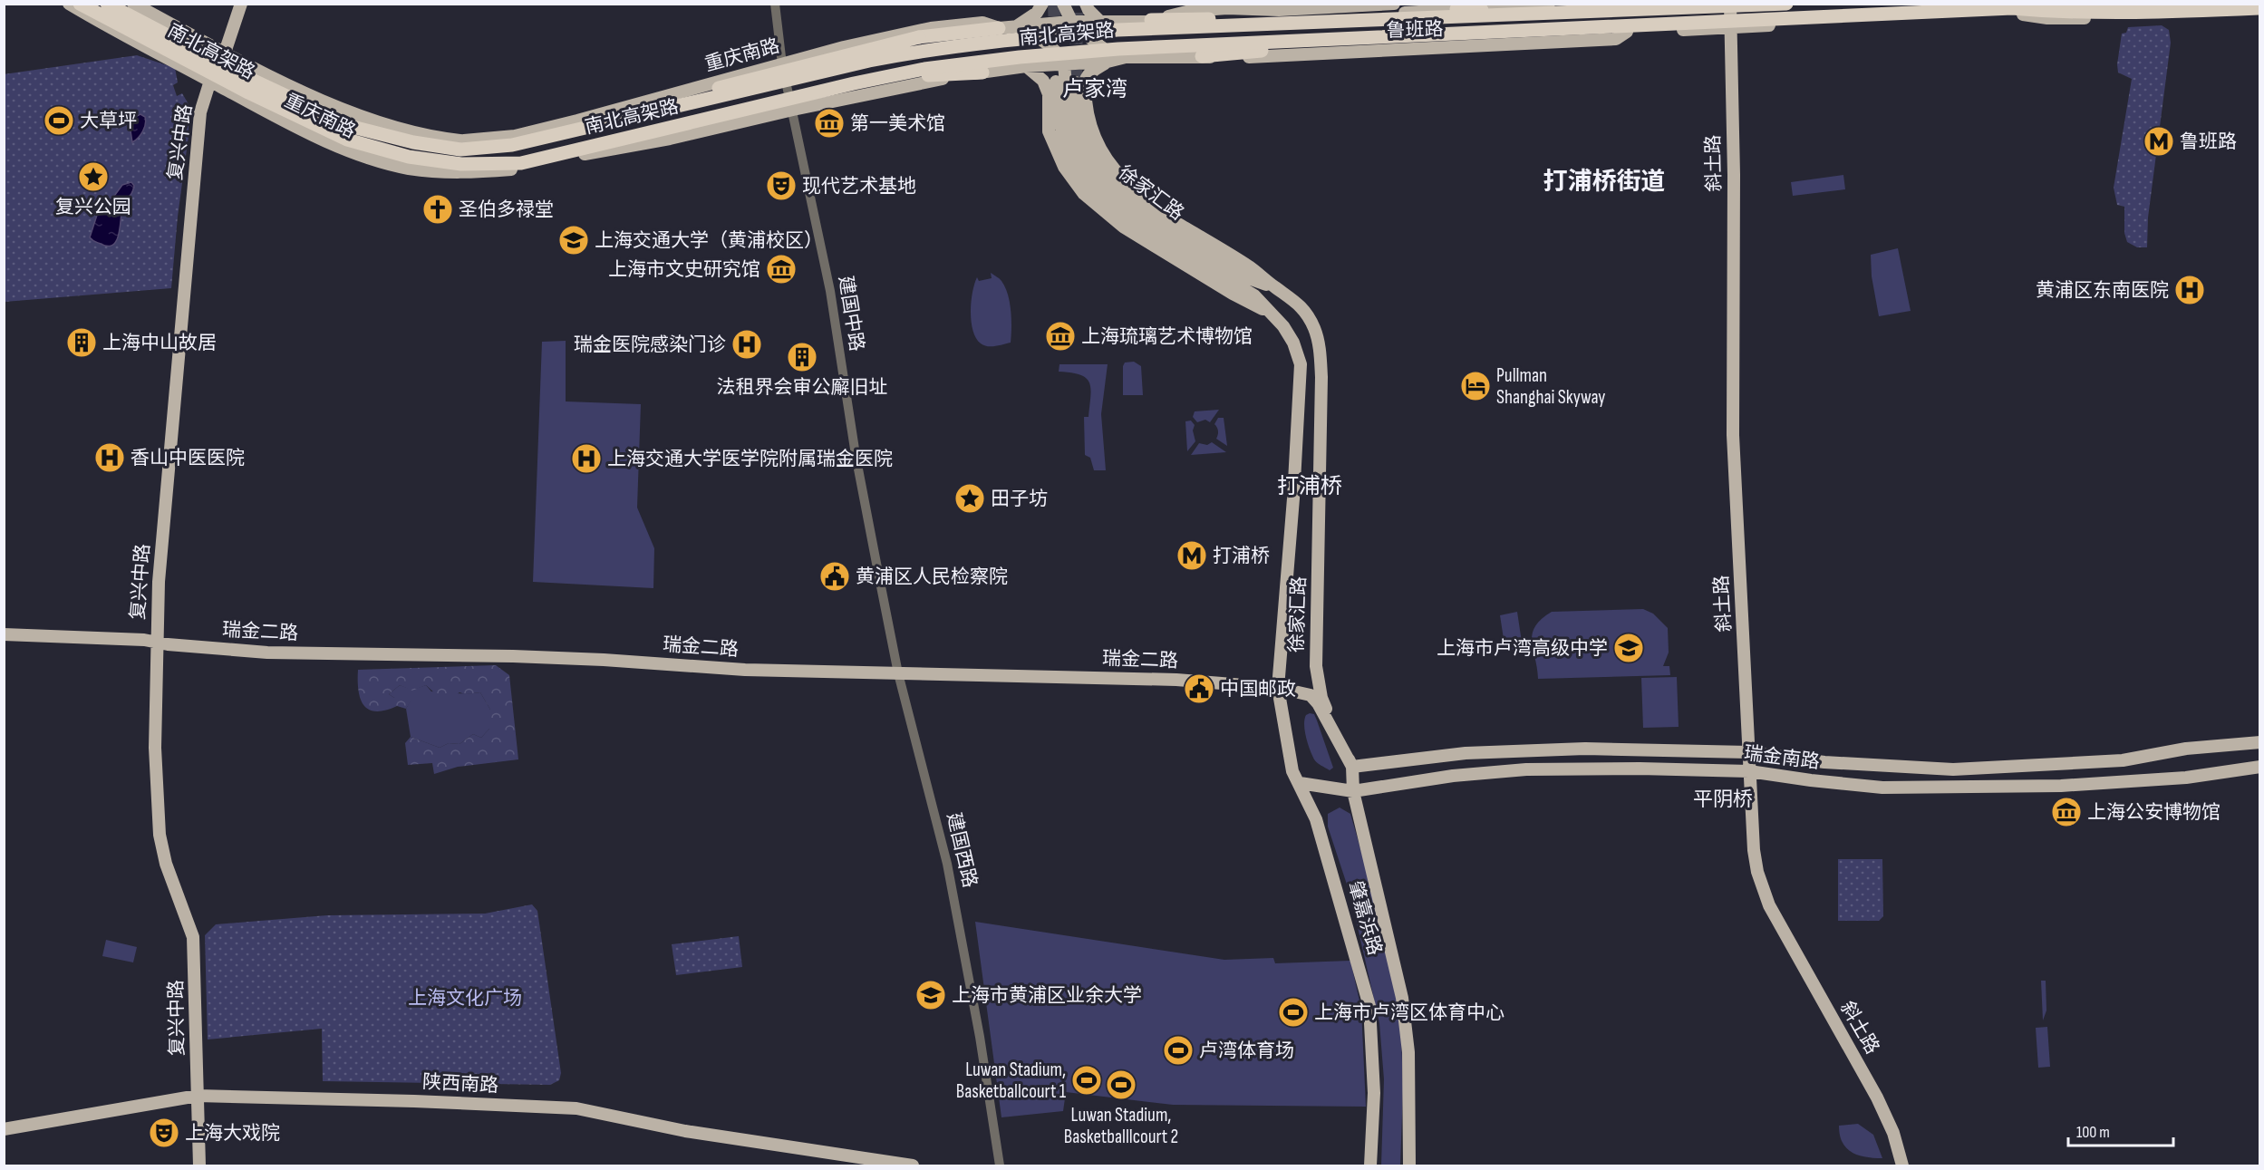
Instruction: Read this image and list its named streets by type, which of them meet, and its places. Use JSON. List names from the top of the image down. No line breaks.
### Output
{"streets":{"highway":["南北高架路"],"main road":["鲁班路","重庆南路","复兴中路","斜土路","徐家汇路","瑞金二路","瑞金南路","肇嘉浜路","陕西南路"],"street":["建国中路","建国西路"]},"crossings":[["鲁班路","南北高架路"],["鲁班路","重庆南路"],["鲁班路","斜土路"],["鲁班路","徐家汇路"],["重庆南路","复兴中路"],["重庆南路","徐家汇路"],["重庆南路","建国中路"],["复兴中路","瑞金二路"],["复兴中路","陕西南路"],["斜土路","瑞金南路"],["徐家汇路","瑞金二路"],["徐家汇路","肇嘉浜路"],["建国中路","建国西路"],["瑞金二路","瑞金南路"],["瑞金二路","建国西路"],["瑞金二路","肇嘉浜路"],["瑞金南路","肇嘉浜路"]],"districts":["卢家湾","打浦桥街道","打浦桥","平阴桥"],"parks":["上海文化广场"],"places":{"sports":["大草坪","上海市卢湾区体育中心","卢湾体育场","Luwan Stadium, Basketballcourt 1","Luwan Stadium, Basketballlcourt 2"],"museum":["第一美术馆","上海市文史研究馆","上海琉璃艺术博物馆","上海公安博物馆"],"metro station":["鲁班路","打浦桥"],"place":["复兴公园","田子坊"],"theatre":["现代艺术基地","上海大戏院"],"church":["圣伯多禄堂"],"school or university":["上海交通大学（黄浦校区）","上海市卢湾高级中学","上海市黄浦区业余大学"],"hospital":["黄浦区东南医院","瑞金医院感染门诊","香山中医医院","上海交通大学医学院附属瑞金医院"],"building":["上海中山故居","法租界会审公廨旧址"],"hotel":["Pullman Shanghai Skyway"],"public building":["黄浦区人民检察院","中国邮政"]},"scale_bar":"100 m"}
